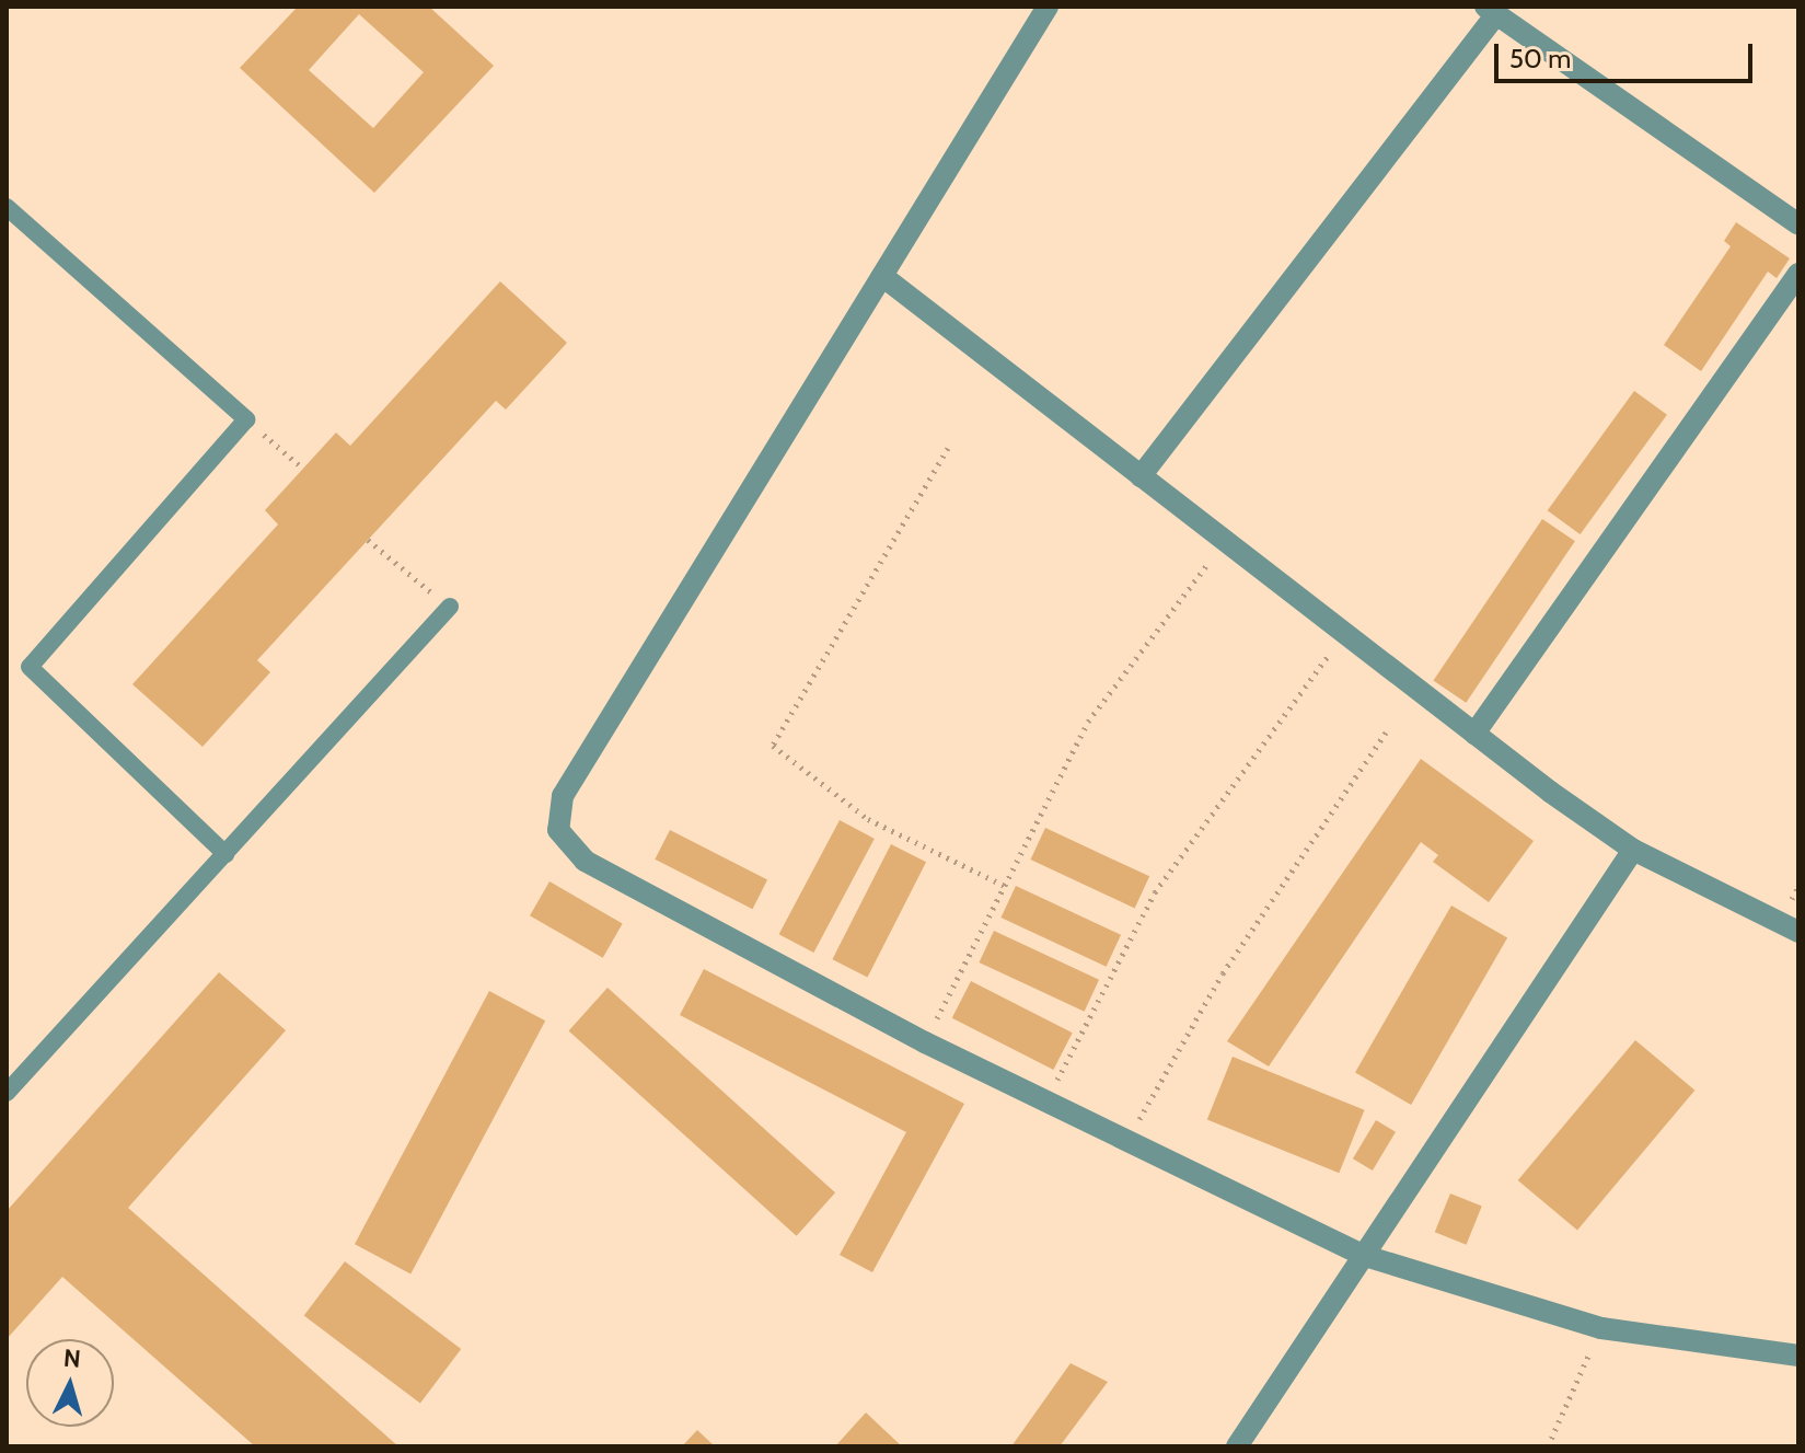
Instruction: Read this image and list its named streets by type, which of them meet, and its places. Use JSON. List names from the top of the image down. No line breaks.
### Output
{"scale_bar":"50 m","north":"top"}
